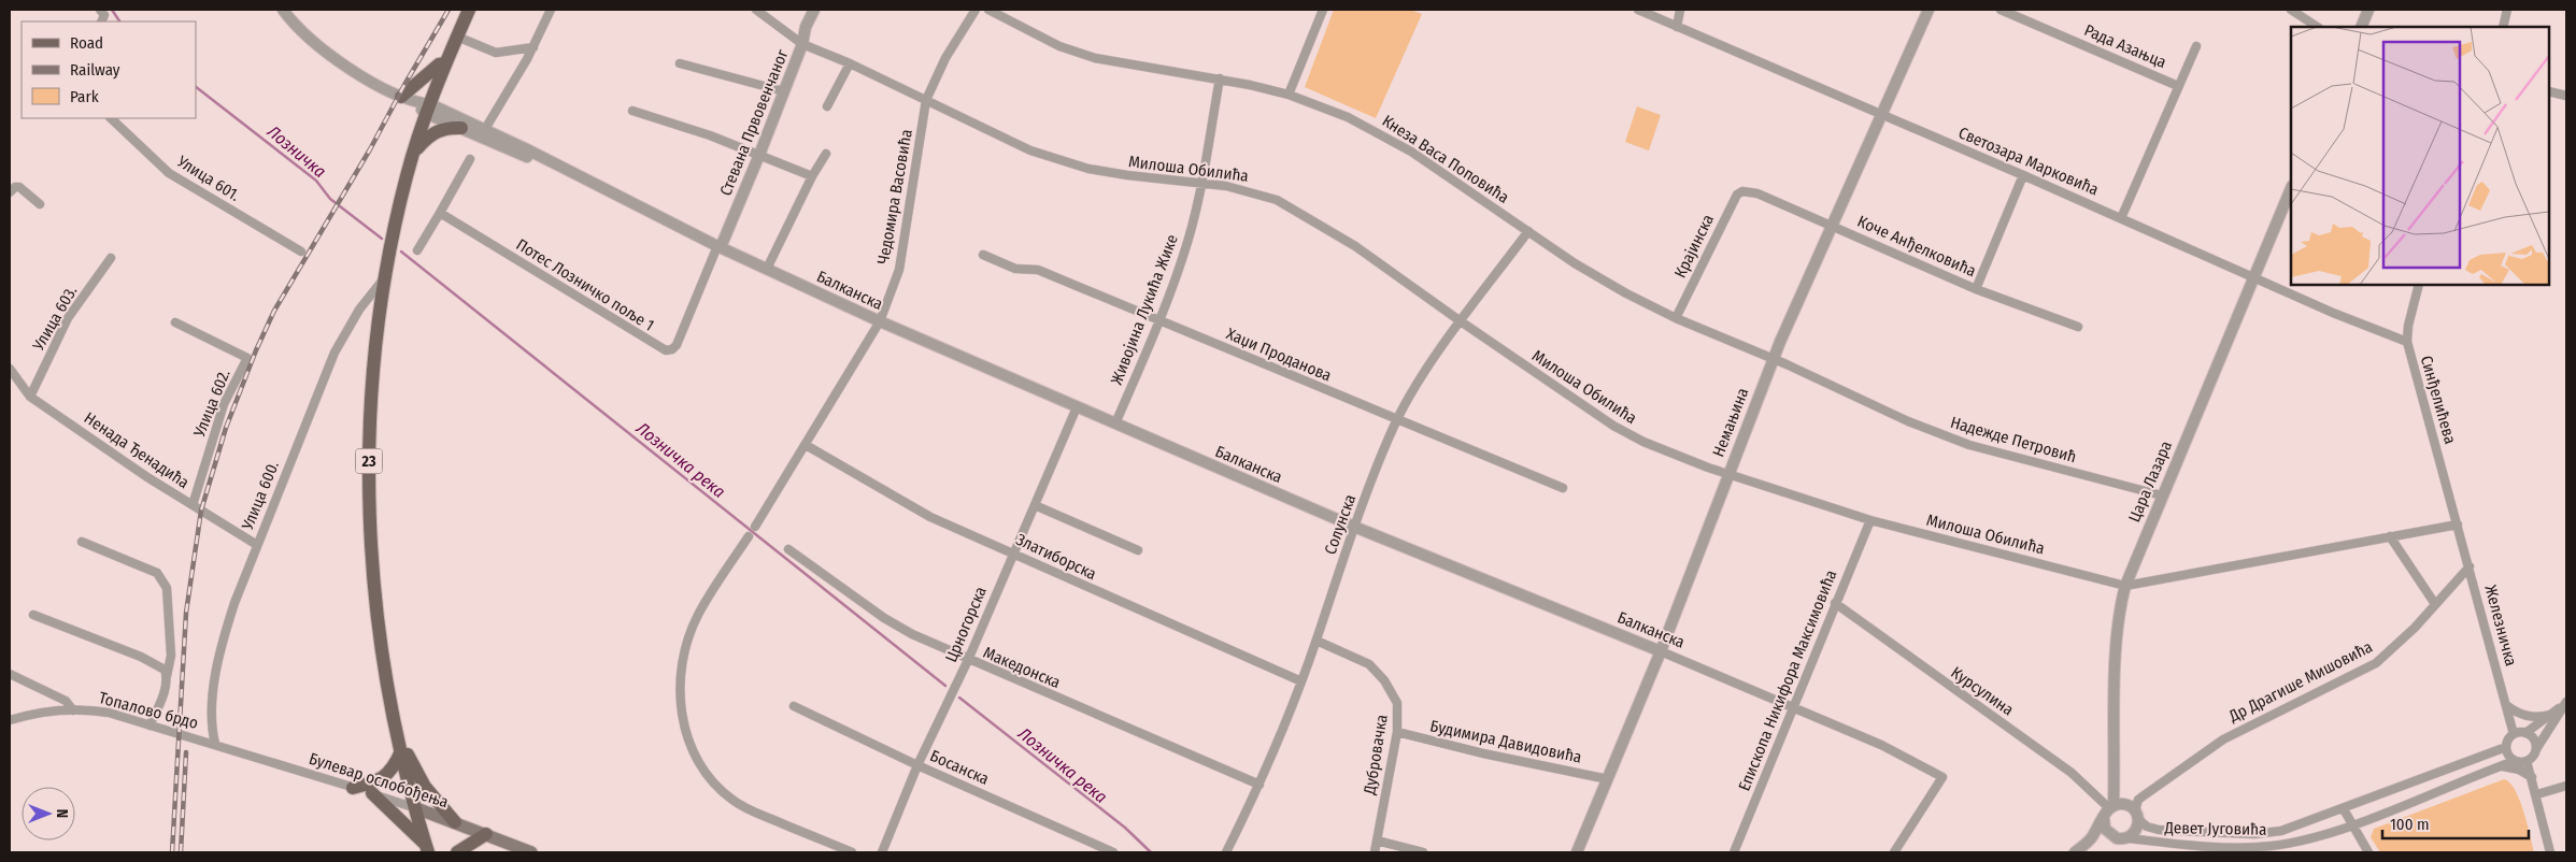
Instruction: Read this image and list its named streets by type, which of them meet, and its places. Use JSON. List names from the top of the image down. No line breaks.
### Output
{"streets":{"main road":["23","Булевар ослобођења"],"street":["Рада Азањца","Стевана Првовенчаног","Кнеза Васа Поповића","Светозара Марковића","Милоша Обилића","Улица 601.","Чедомира Васовића","Крајинска","Коче Анђелковића","Потес Лозничко поље 1","Балканска","Живојина Лукића Жике","Улица 603.","Хаџи Проданова","Синђелићева","Улица 602.","Немањина","Надежде Петровић","Ненада Ђенадића","Цара Лазара","Улица 600.","Солунска","Златиборска","Црногорска","Железничка","Македонска","Епископа Никифора Максимовића","Др Драгише Мишовића","Курсулина","Топалово брдо","Будимира Давидовића","Дубровачка","Босанска","Девет Југовића"]},"crossings":[["Стевана Првовенчаног","Милоша Обилића"],["Стевана Првовенчаног","Потес Лозничко поље 1"],["Стевана Првовенчаног","Балканска"],["Кнеза Васа Поповића","Крајинска"],["Кнеза Васа Поповића","Живојина Лукића Жике"],["Кнеза Васа Поповића","Немањина"],["Кнеза Васа Поповића","Надежде Петровић"],["Кнеза Васа Поповића","Солунска"],["Светозара Марковића","Синђелићева"],["Светозара Марковића","Немањина"],["Светозара Марковића","Цара Лазара"],["Милоша Обилића","Чедомира Васовића"],["Милоша Обилића","Живојина Лукића Жике"],["Милоша Обилића","Синђелићева"],["Милоша Обилића","Немањина"],["Милоша Обилића","Цара Лазара"],["Милоша Обилића","Солунска"],["Милоша Обилића","Железничка"],["Милоша Обилића","Епископа Никифора Максимовића"],["Чедомира Васовића","Балканска"],["Чедомира Васовића","Златиборска"],["Крајинска","Коче Анђелковића"],["Коче Анђелковића","Немањина"],["Потес Лозничко поље 1","Балканска"],["Балканска","Живојина Лукића Жике"],["Балканска","Немањина"],["Балканска","23"],["Балканска","Солунска"],["Балканска","Црногорска"],["Балканска","Епископа Никифора Максимовића"],["Живојина Лукића Жике","Хаџи Проданова"],["Улица 603.","Ненада Ђенадића"],["Хаџи Проданова","Солунска"],["Синђелићева","Железничка"],["Улица 602.","Ненада Ђенадића"],["Немањина","Надежде Петровић"],["Немањина","Будимира Давидовића"],["Надежде Петровић","Цара Лазара"],["Ненада Ђенадића","Улица 600."],["23","Улица 600."],["23","Булевар ослобођења"],["Цара Лазара","Др Драгише Мишовића"],["Цара Лазара","Курсулина"],["Цара Лазара","Девет Југовића"],["Улица 600.","Топалово брдо"],["Улица 600.","Булевар ослобођења"],["Солунска","Златиборска"],["Солунска","Македонска"],["Солунска","Дубровачка"],["Златиборска","Црногорска"],["Црногорска","Македонска"],["Црногорска","Босанска"],["Железничка","Др Драгише Мишовића"],["Железничка","Девет Југовића"],["Епископа Никифора Максимовића","Курсулина"],["Др Драгише Мишовића","Курсулина"],["Др Драгише Мишовића","Девет Југовића"],["Курсулина","Девет Југовића"],["Топалово брдо","Булевар ослобођења"],["Будимира Давидовића","Дубровачка"]],"water":["Лозничка","Лозничка река"],"legend":["Road","Railway","Park"],"scale_bar":"100 m","north":"right"}
